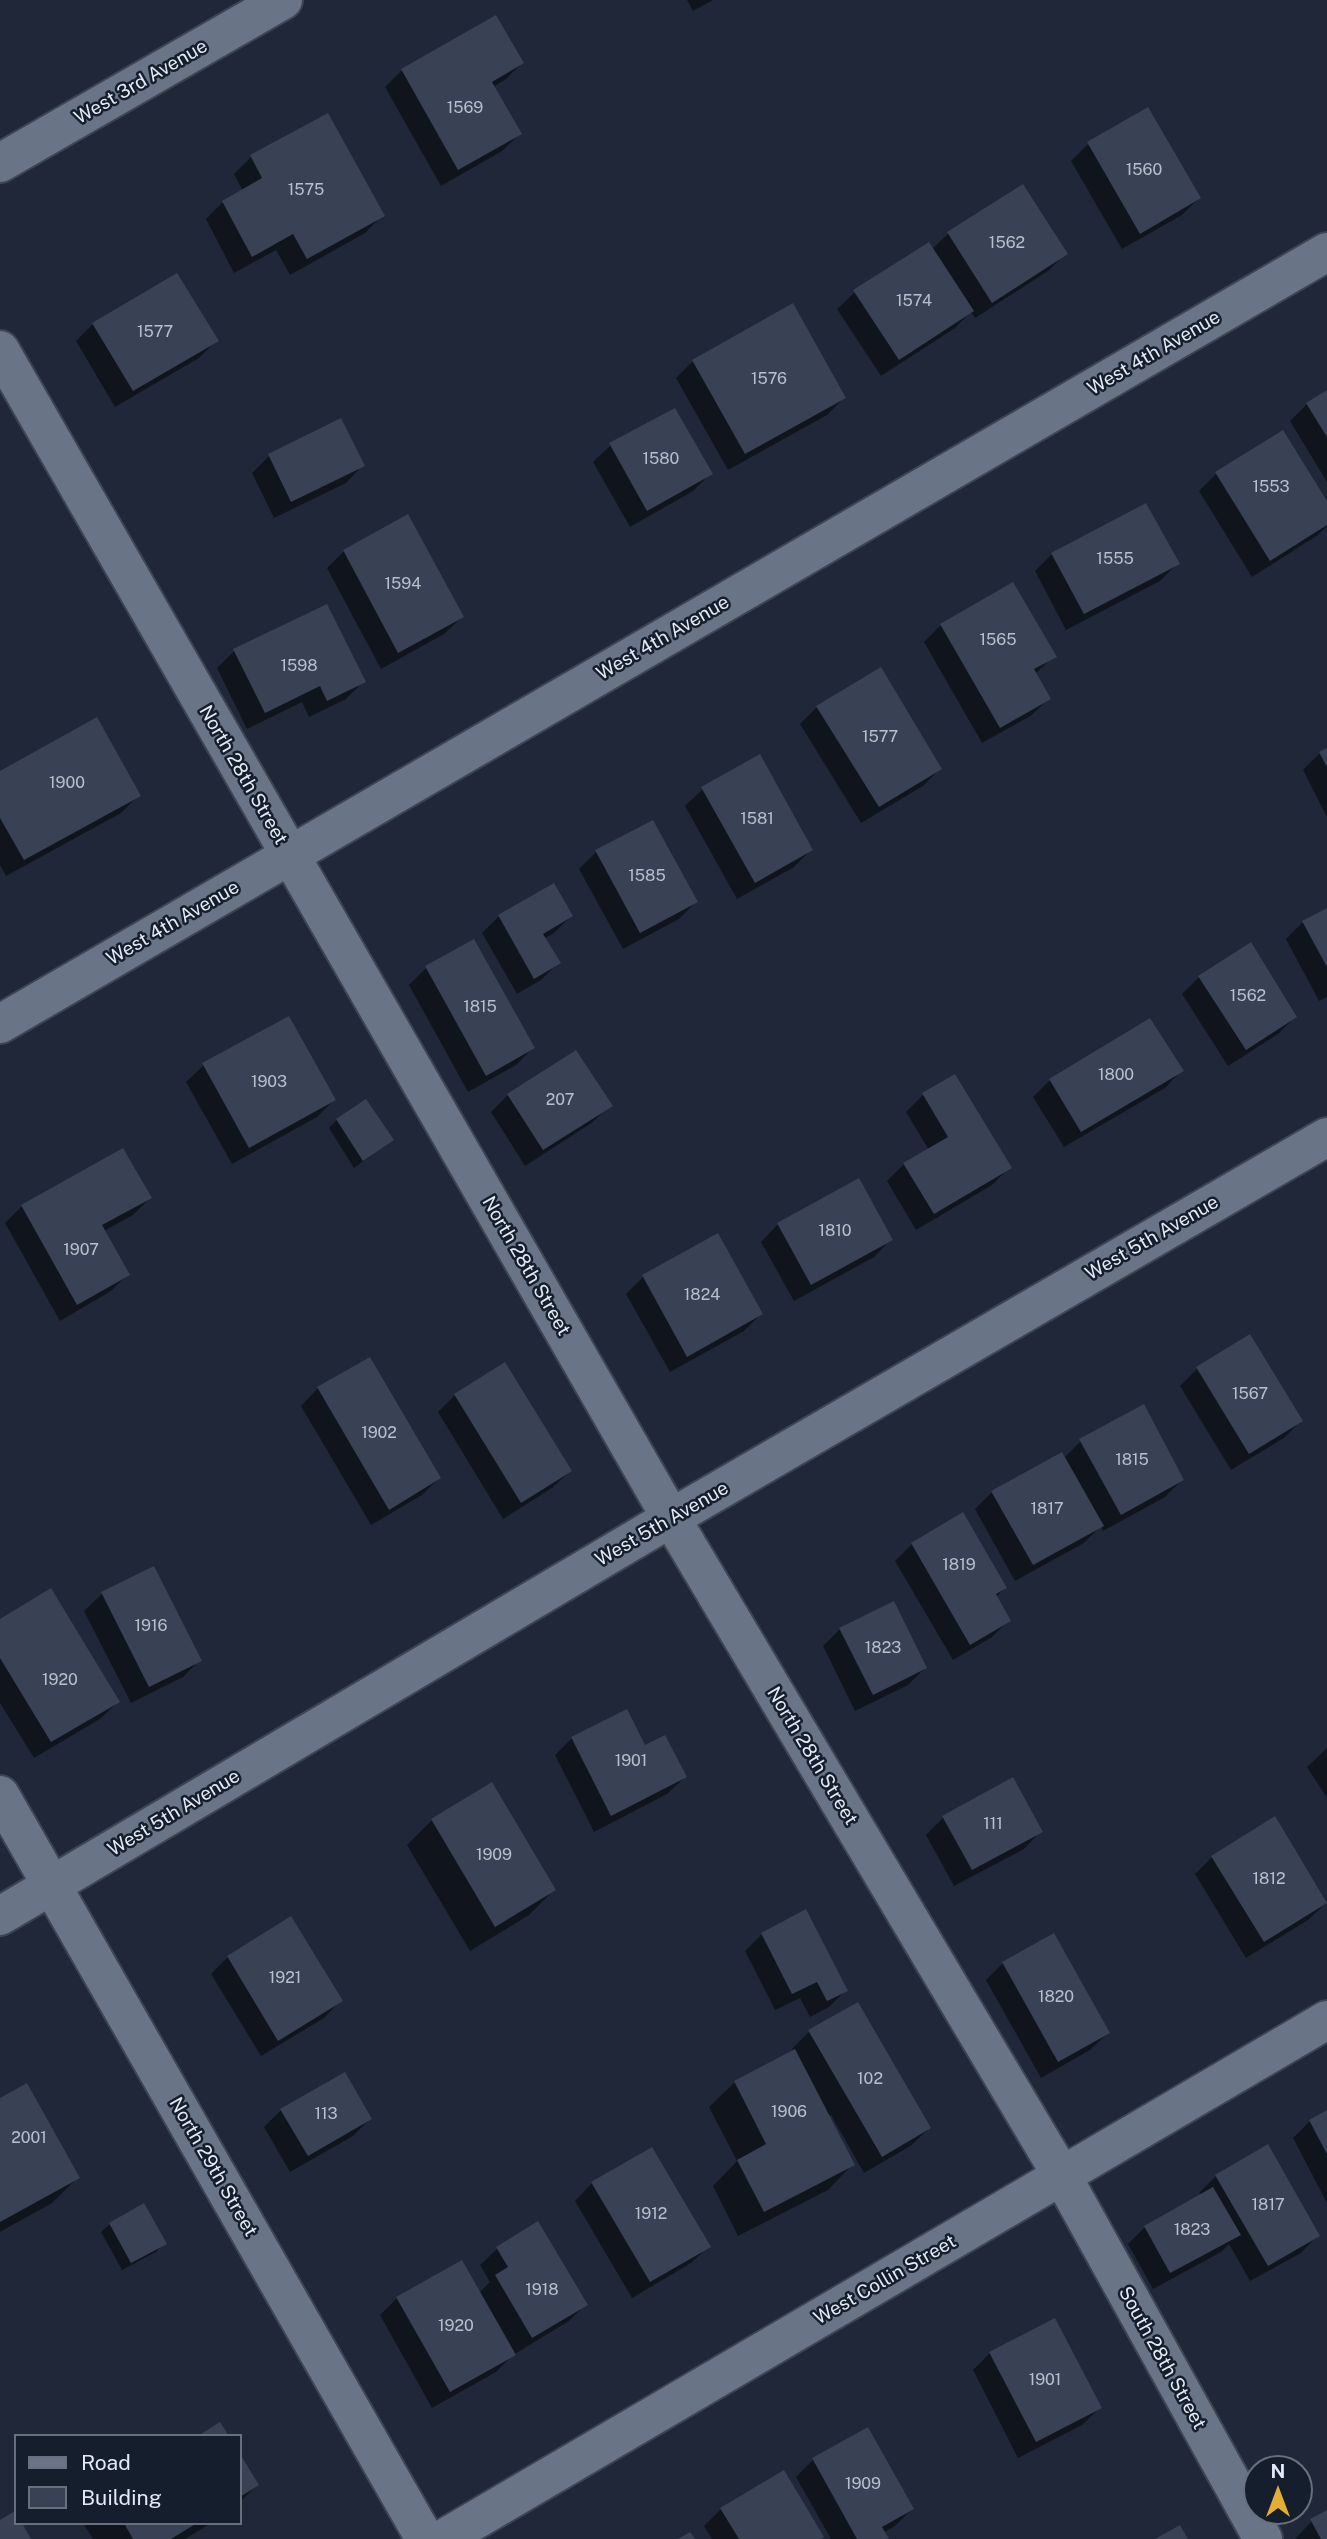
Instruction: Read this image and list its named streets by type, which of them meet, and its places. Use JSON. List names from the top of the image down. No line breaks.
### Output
{"streets":{"street":["West 3rd Avenue","West 4th Avenue","North 28th Street","West 5th Avenue","North 29th Street","West Collin Street","South 28th Street"]},"crossings":[["West 4th Avenue","North 28th Street"],["North 28th Street","West 5th Avenue"],["North 28th Street","West Collin Street"],["North 28th Street","South 28th Street"],["West 5th Avenue","North 29th Street"],["West Collin Street","South 28th Street"]],"house_numbers":["1569","1560","1575","1562","1574","1577","1576","1580","1553","1555","1594","1565","1598","1577","1900","1581","1585","1562","1815","1800","1903","207","1810","1907","1824","1567","1902","1815","1817","1819","1916","1823","1920","1901","111","1909","1812","1921","1820","102","1906","113","2001","1817","1912","1823","1918","1920","1901","1909"],"legend":["Road","Building"],"north":"top"}
